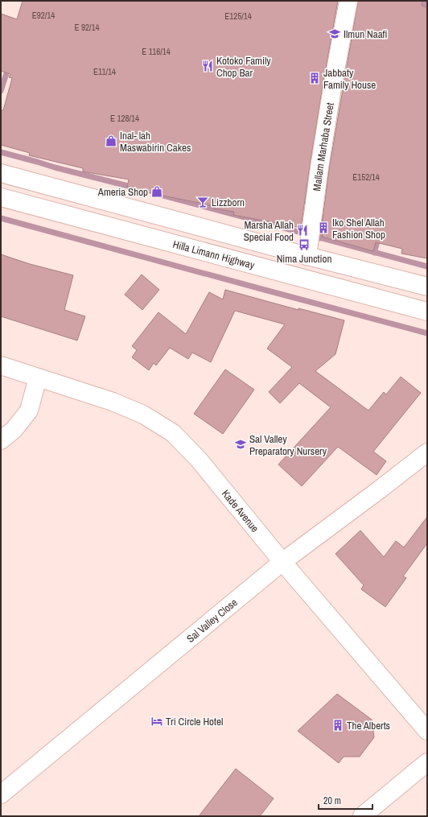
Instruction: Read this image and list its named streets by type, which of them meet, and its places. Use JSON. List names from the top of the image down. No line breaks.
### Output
{"streets":{"street":["Mallam Marhaba Street","Hilla Limann Highway","Kade Avenue","Sal Valley Close"]},"crossings":[["Kade Avenue","Sal Valley Close"]],"places":{"school or university":["Ilmun Naafi","Sal Valley Preparatory Nursery"],"restaurant":["Kotoko Family Chop Bar","Marsha Allah Special Food"],"building":["Jabbaty Family House","Iko Shel Allah Fashion Shop","The Alberts"],"shop":["Inal- lah Maswabirin Cakes","Ameria Shop"],"bar":["Lizzborn"],"bus stop":["Nima Junction"],"hotel":["Tri Circle Hotel"]},"house_numbers":["E92/14","E125/14","E 92/14","E 116/14","E11/14","E 128/14","E152/14"],"scale_bar":"20 m"}
